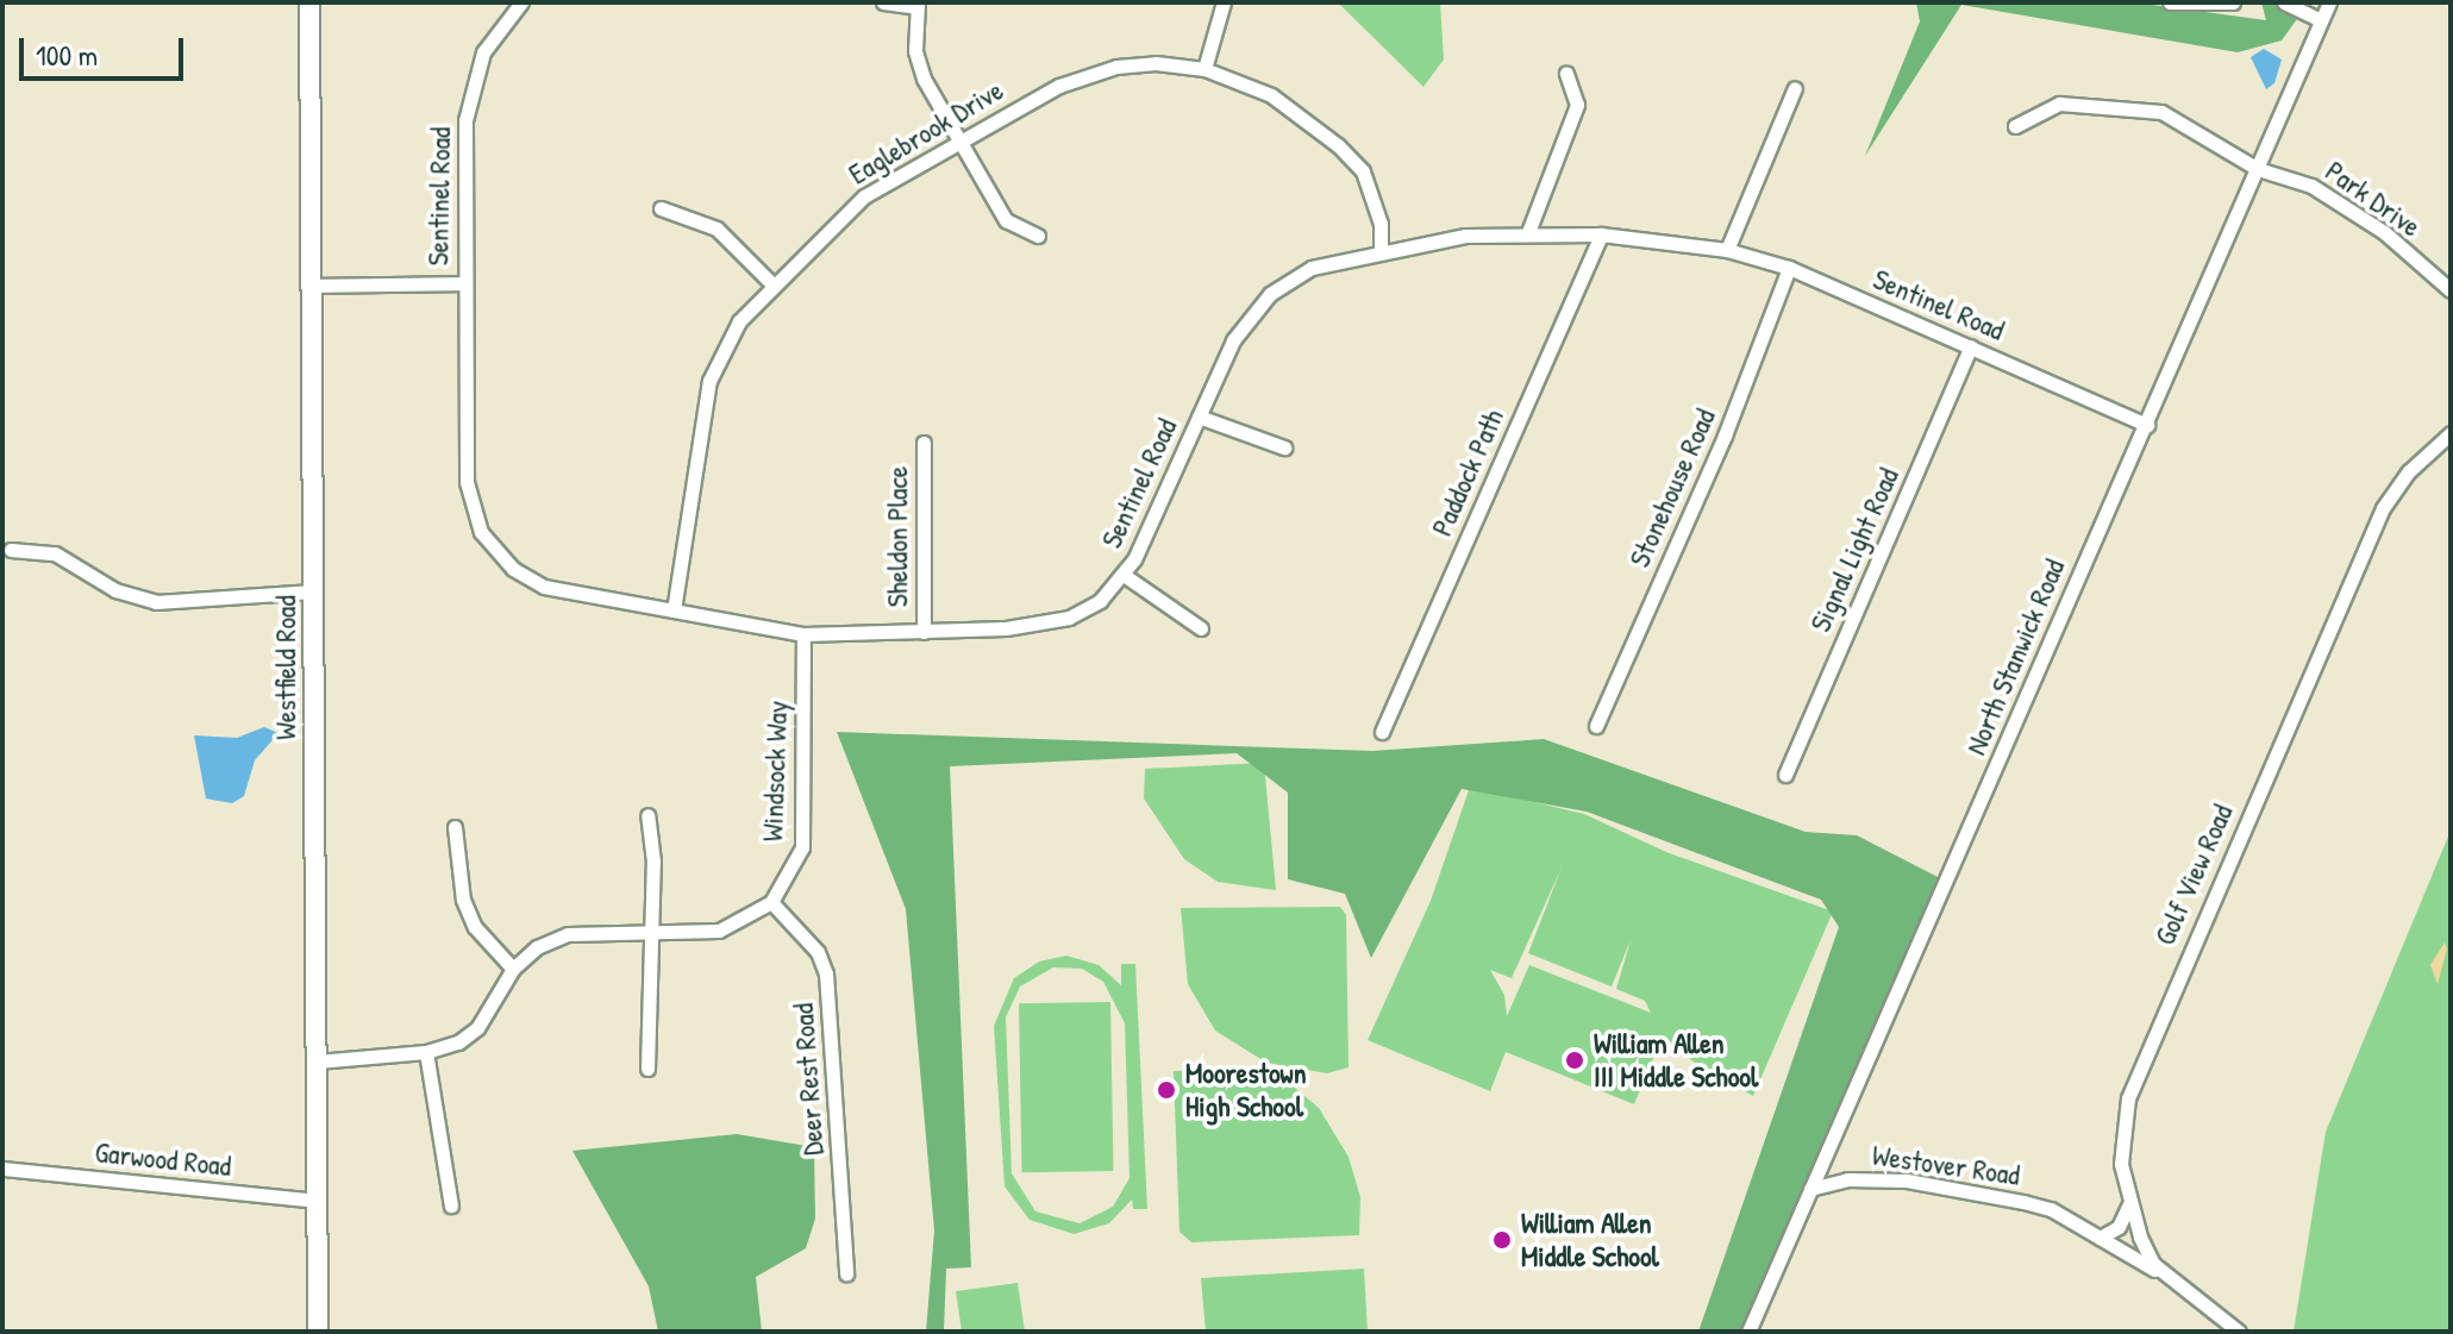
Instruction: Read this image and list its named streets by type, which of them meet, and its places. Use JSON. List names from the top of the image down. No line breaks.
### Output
{"streets":{"street":["Eaglebrook Drive","Sentinel Road","Park Drive","Paddock Path","Stonehouse Road","Sheldon Place","Signal Light Road","North Stanwick Road","Westfield Road","Windsock Way","Golf View Road","Deer Rest Road","Garwood Road","Westover Road"]},"crossings":[["Eaglebrook Drive","Sentinel Road"],["Sentinel Road","Paddock Path"],["Sentinel Road","Stonehouse Road"],["Sentinel Road","Sheldon Place"],["Sentinel Road","Signal Light Road"],["Sentinel Road","North Stanwick Road"],["Sentinel Road","Windsock Way"],["Park Drive","North Stanwick Road"],["North Stanwick Road","Westover Road"],["Westfield Road","Garwood Road"],["Windsock Way","Deer Rest Road"],["Golf View Road","Westover Road"]],"places":["William Allen III Middle School","Moorestown High School","William Allen Middle School"],"scale_bar":"100 m"}
